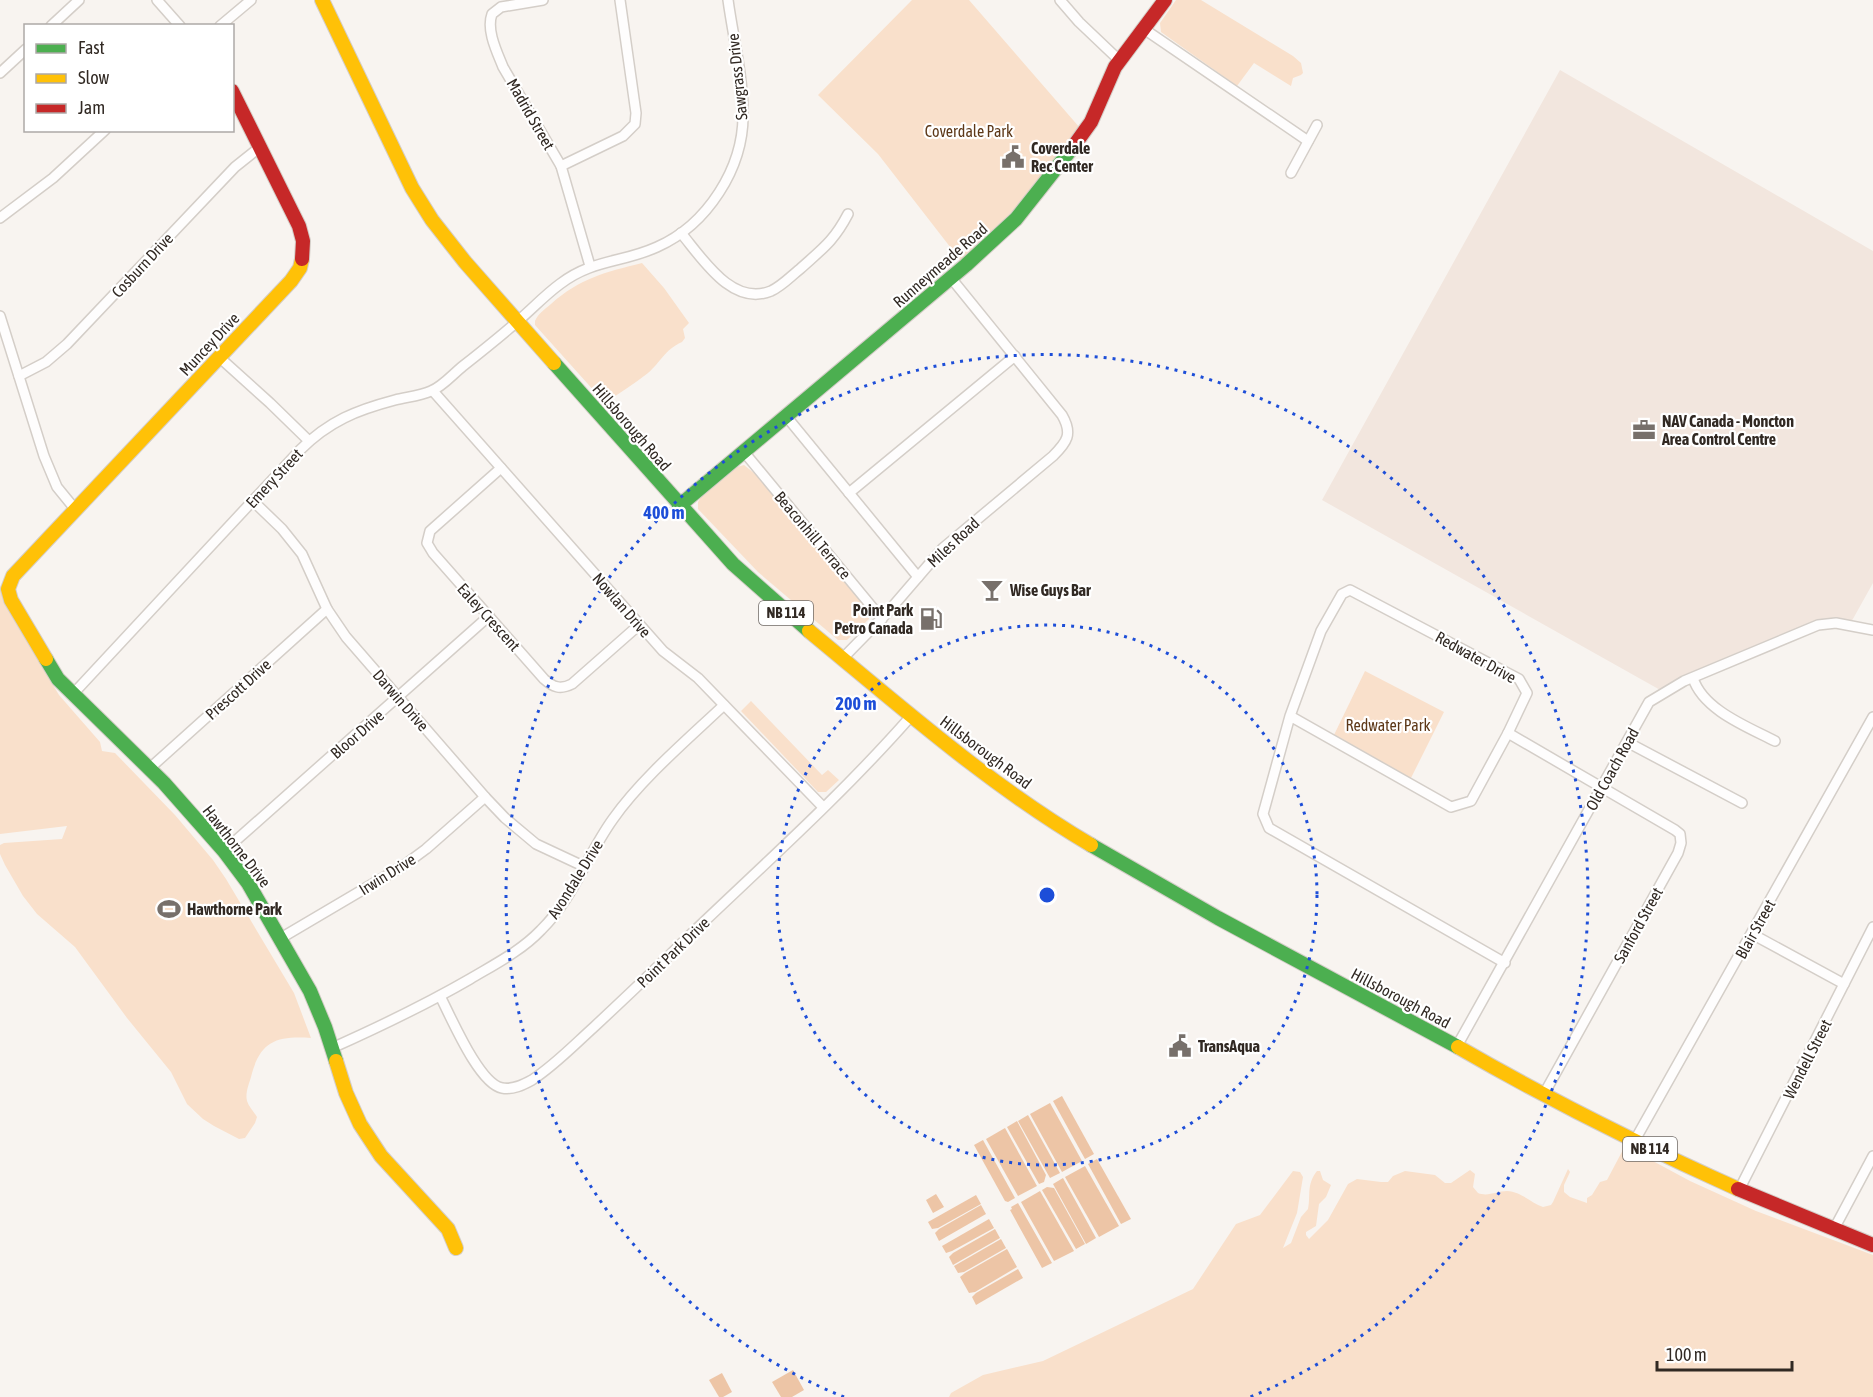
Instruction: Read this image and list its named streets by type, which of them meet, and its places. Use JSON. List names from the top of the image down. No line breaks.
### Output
{"streets":{"street":["Sawgrass Drive","Madrid Street","Cosburn Drive","Runneymeade Road","Muncey Drive","Hillsborough Road","Emery Street","Beaconhill Terrace","Miles Road","Nowlan Drive","NB 114","Ealey Crescent","Redwater Drive","Prescott Drive","Darwin Drive","Bloor Drive","Old Coach Road","Hawthorne Drive","Irwin Drive","Avondale Drive","Sanford Street","Blair Street","Point Park Drive","Wendell Street"]},"crossings":[["Sawgrass Drive","Madrid Street"],["Sawgrass Drive","Hillsborough Road"],["Sawgrass Drive","Emery Street"],["Cosburn Drive","Muncey Drive"],["Runneymeade Road","Hillsborough Road"],["Runneymeade Road","Beaconhill Terrace"],["Muncey Drive","Hawthorne Drive"],["Hillsborough Road","Emery Street"],["Hillsborough Road","Miles Road"],["Hillsborough Road","Old Coach Road"],["Hillsborough Road","Sanford Street"],["Hillsborough Road","Blair Street"],["Hillsborough Road","Point Park Drive"],["Hillsborough Road","Wendell Street"],["Emery Street","Nowlan Drive"],["Emery Street","Darwin Drive"],["Emery Street","Hawthorne Drive"],["Beaconhill Terrace","Miles Road"],["Nowlan Drive","Ealey Crescent"],["Nowlan Drive","Avondale Drive"],["Nowlan Drive","Point Park Drive"],["Ealey Crescent","Bloor Drive"],["Redwater Drive","Old Coach Road"],["Prescott Drive","Darwin Drive"],["Prescott Drive","Hawthorne Drive"],["Darwin Drive","Bloor Drive"],["Darwin Drive","Irwin Drive"],["Darwin Drive","Avondale Drive"],["Bloor Drive","Hawthorne Drive"],["Old Coach Road","Sanford Street"],["Hawthorne Drive","Irwin Drive"],["Hawthorne Drive","Avondale Drive"],["Avondale Drive","Point Park Drive"]],"parks":["Coverdale Park","Redwater Park"],"places":{"public building":["Coverdale Rec Center","TransAqua"],"office":["NAV Canada - Moncton Area Control Centre"],"bar":["Wise Guys Bar"],"fuel station":["Point Park Petro Canada"],"sports":["Hawthorne Park"]},"legend":["Fast","Slow","Jam"],"scale_bar":"100 m","rings":["400 m","200 m"]}
